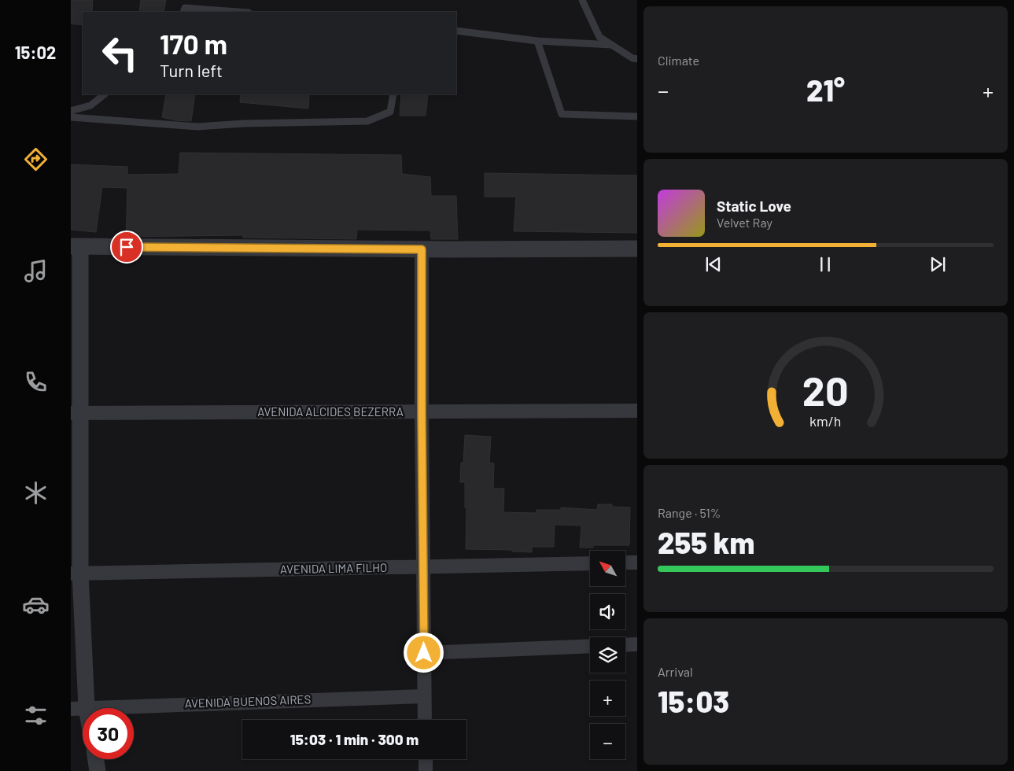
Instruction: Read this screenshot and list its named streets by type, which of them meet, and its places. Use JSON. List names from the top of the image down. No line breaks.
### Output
{"streets":{"street":["AVENIDA ALCIDES BEZERRA","AVENIDA LIMA FILHO","AVENIDA BUENOS AIRES"]},"north":"top left","page":{"tabs":"15:02","tile":["Climate",["Range · 51%","255 km"],["Arrival","15:03"]],"turn":["170 m","Turn left"],"heat":["−","21°","+"],"song":["Static Love","Velvet Ray"],"map_buttons":["+","−"],"limit":"30","trip":"15:03 · 1 min · 300 m","gauge":["20","km/h"]}}
